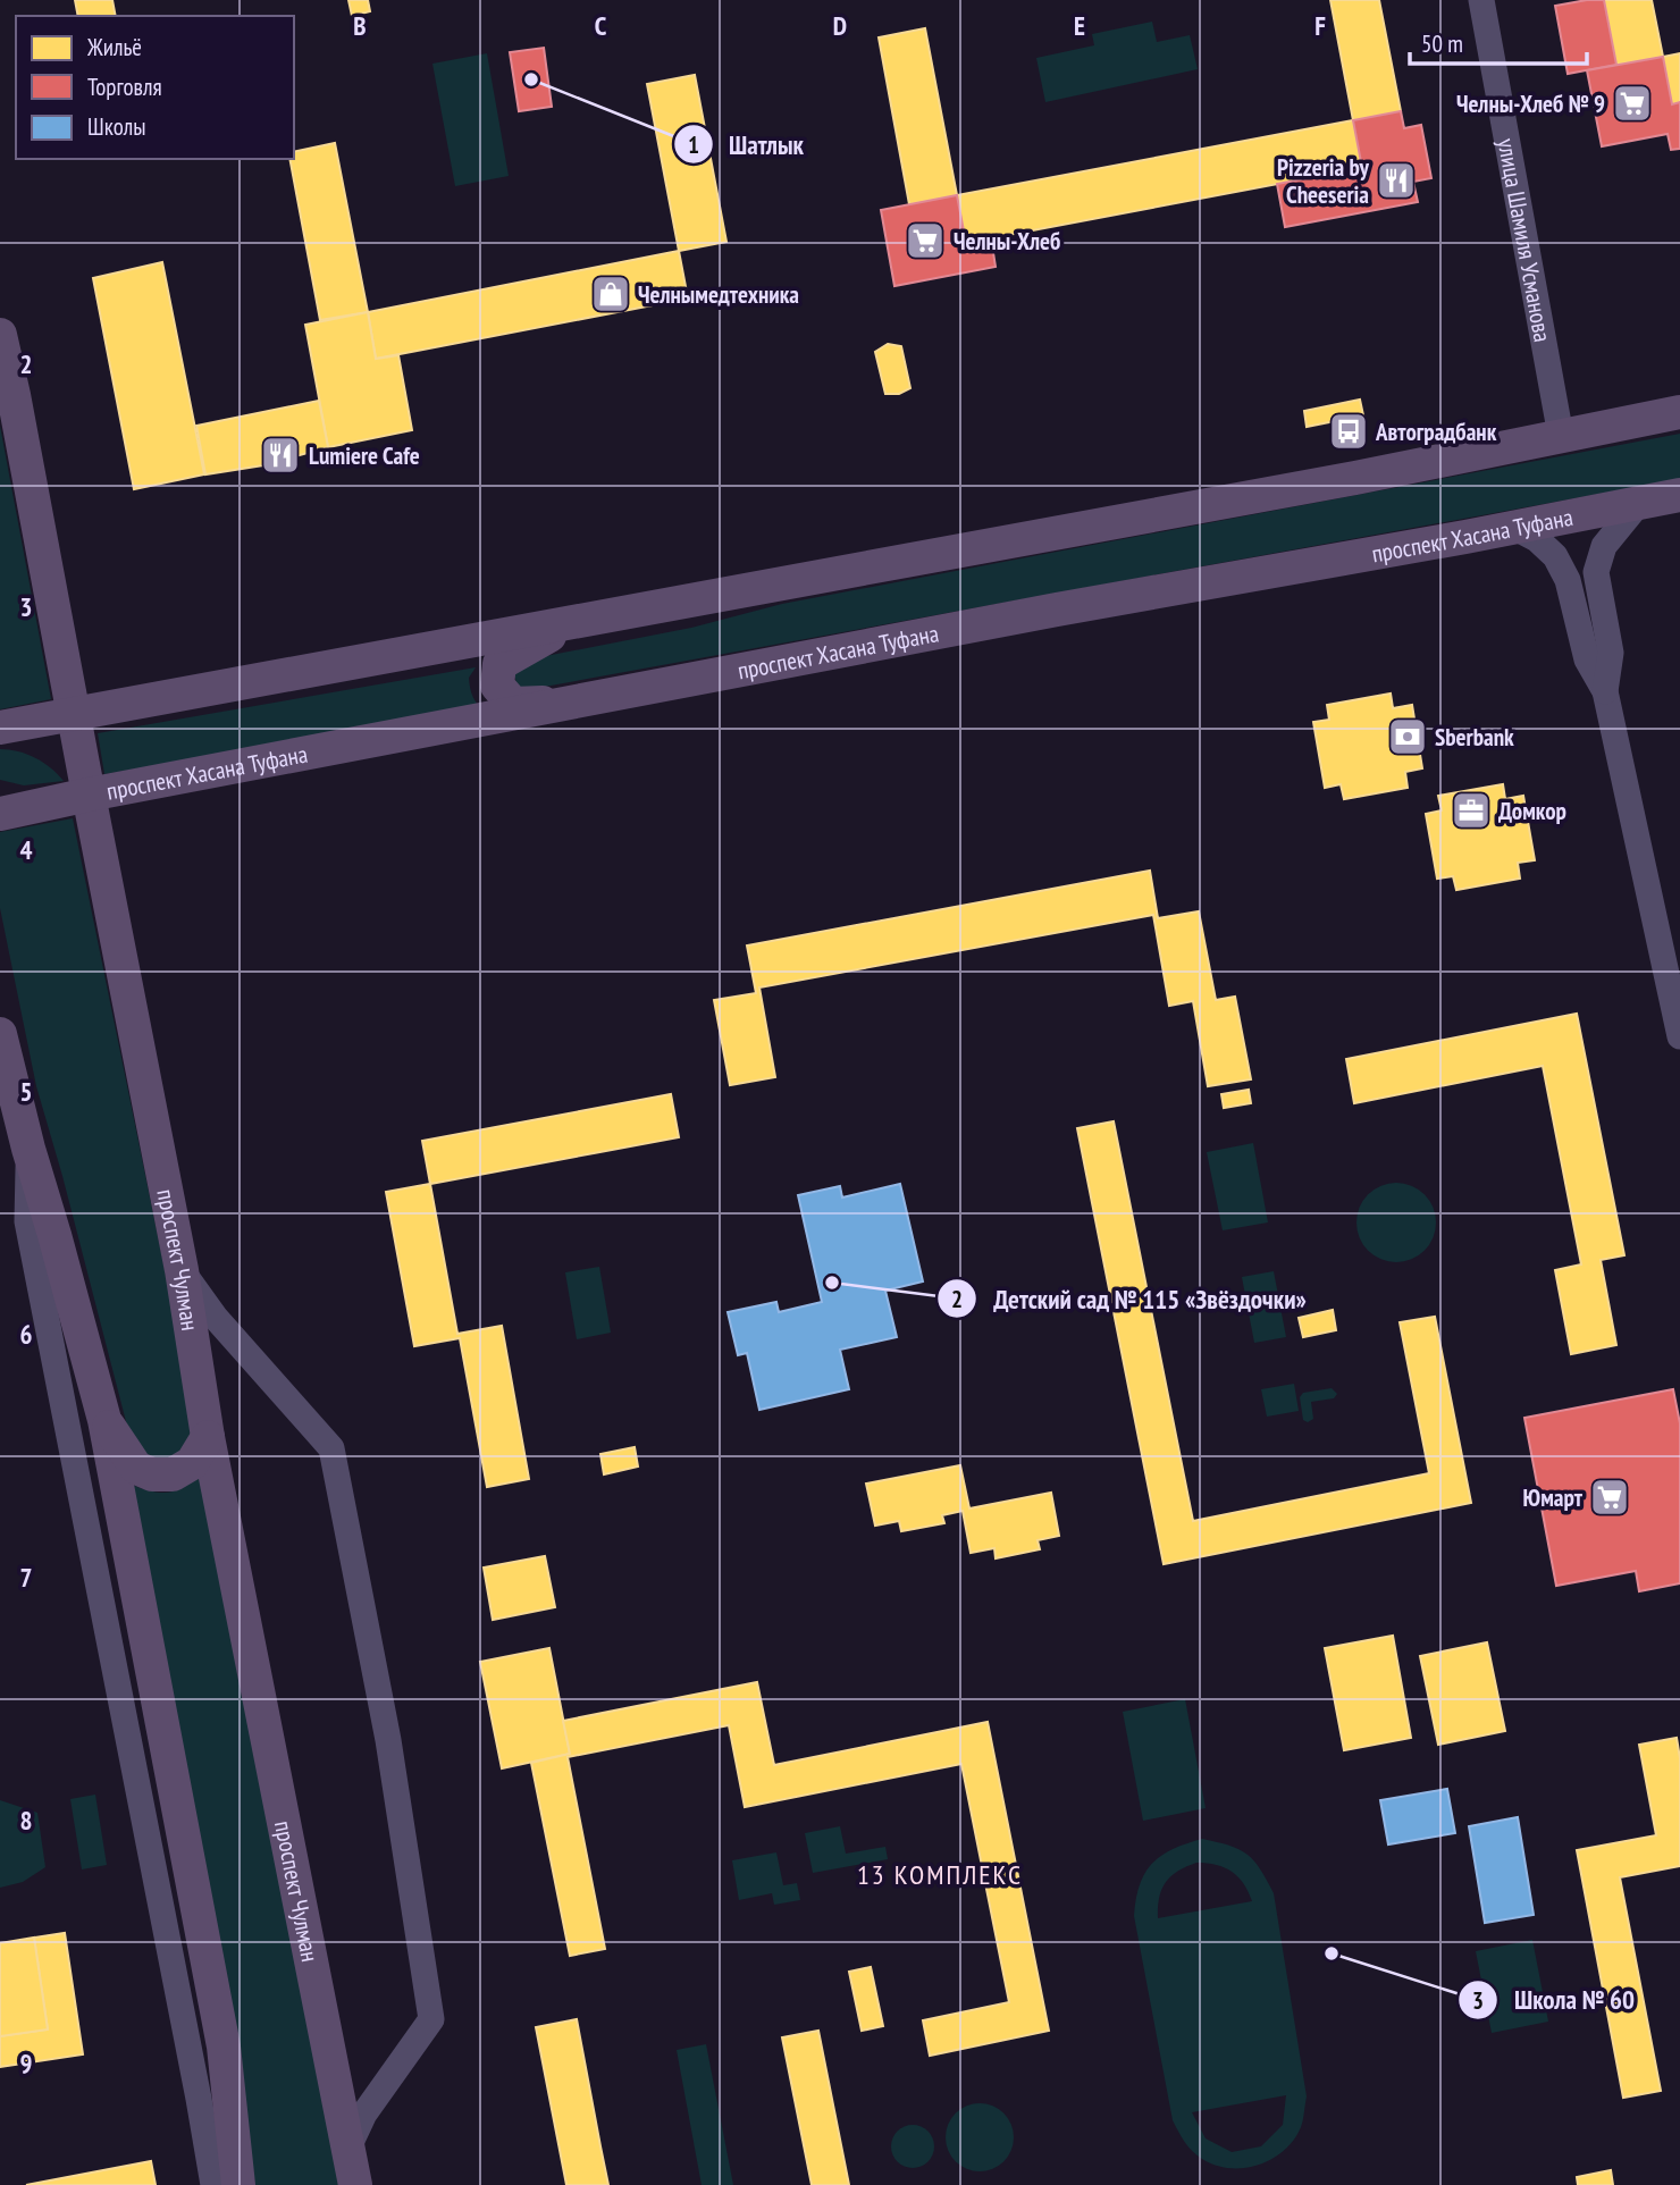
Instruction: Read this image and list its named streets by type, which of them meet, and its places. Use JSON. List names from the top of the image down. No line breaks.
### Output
{"streets":{"main road":["проспект Хасана Туфана","проспект Чулман"],"street":["улица Шамиля Усманова"]},"crossings":[["проспект Хасана Туфана","проспект Чулман"]],"districts":["13 КОМПЛЕКС"],"places":{"other":["Шатлык","Детский сад № 115 «Звёздочки»","Школа № 60"],"supermarket":["Челны-Хлеб № 9","Челны-Хлеб","Юмарт"],"restaurant":["Pizzeria by Cheeseria","Lumiere Cafe"],"shop":["Челнымедтехника"],"bus stop":["Автоградбанк"],"bank":["Sberbank"],"office":["Домкор"]},"legend":["Жильё","Торговля","Школы"],"scale_bar":"50 m","grid":{"columns":["B","C","D","E","F"],"rows":["2","3","4","5","6","7","8","9"]}}
